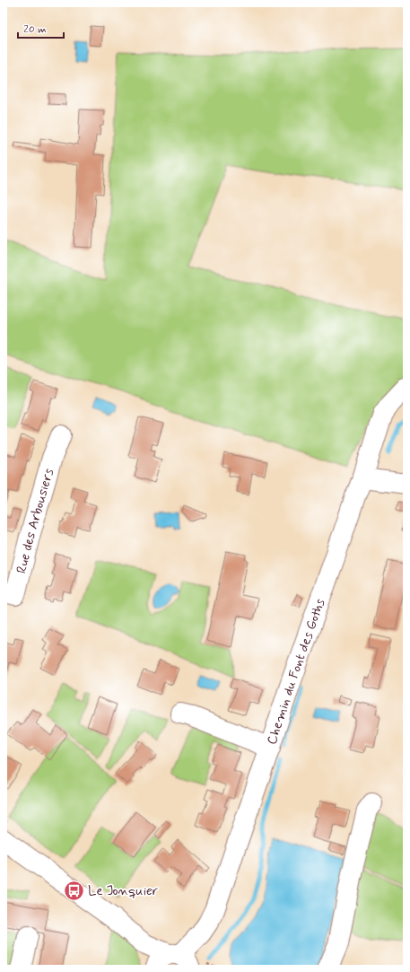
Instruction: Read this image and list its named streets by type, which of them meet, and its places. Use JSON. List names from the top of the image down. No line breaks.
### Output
{"streets":{"street":["Rue des Arbousiers","Chemin du Font des Goths"]},"places":{"bus stop":["Le Jonquier"]},"scale_bar":"20 m"}
